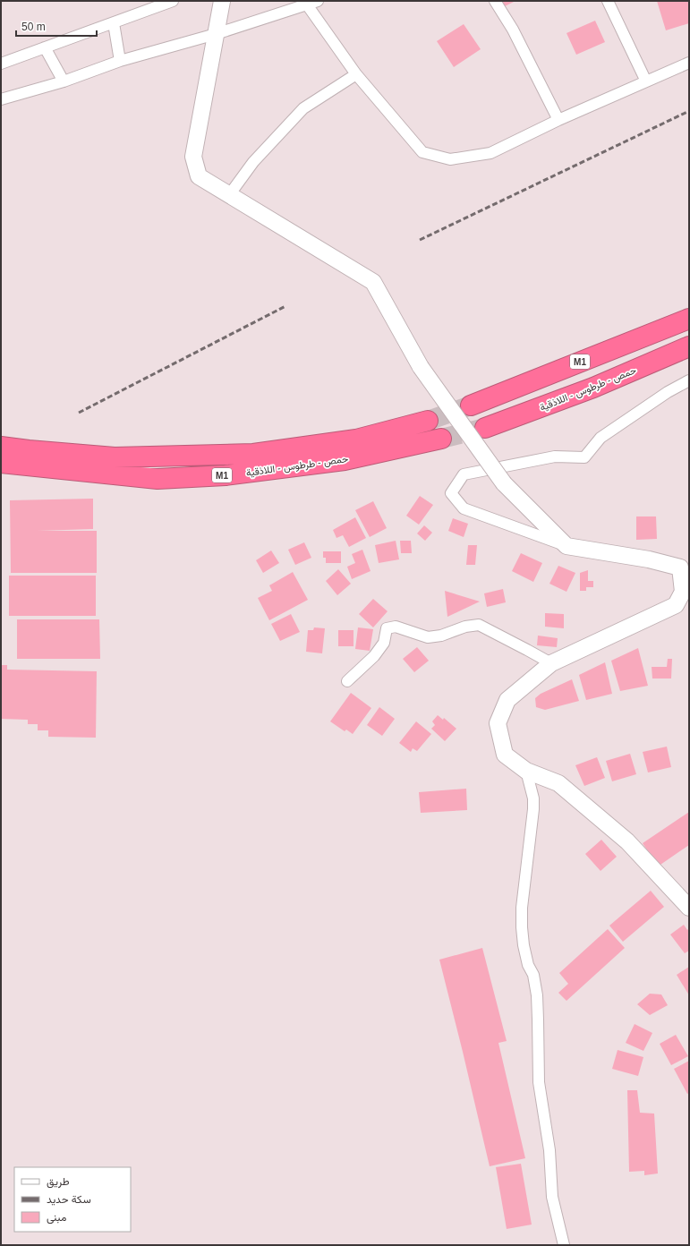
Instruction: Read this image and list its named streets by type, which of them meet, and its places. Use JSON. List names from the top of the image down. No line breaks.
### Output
{"streets":{"highway":["M1","حمص - طرطوس - اللاذقية"]},"legend":["طريق","سكة حديد","مبنى"],"scale_bar":"50 m"}
